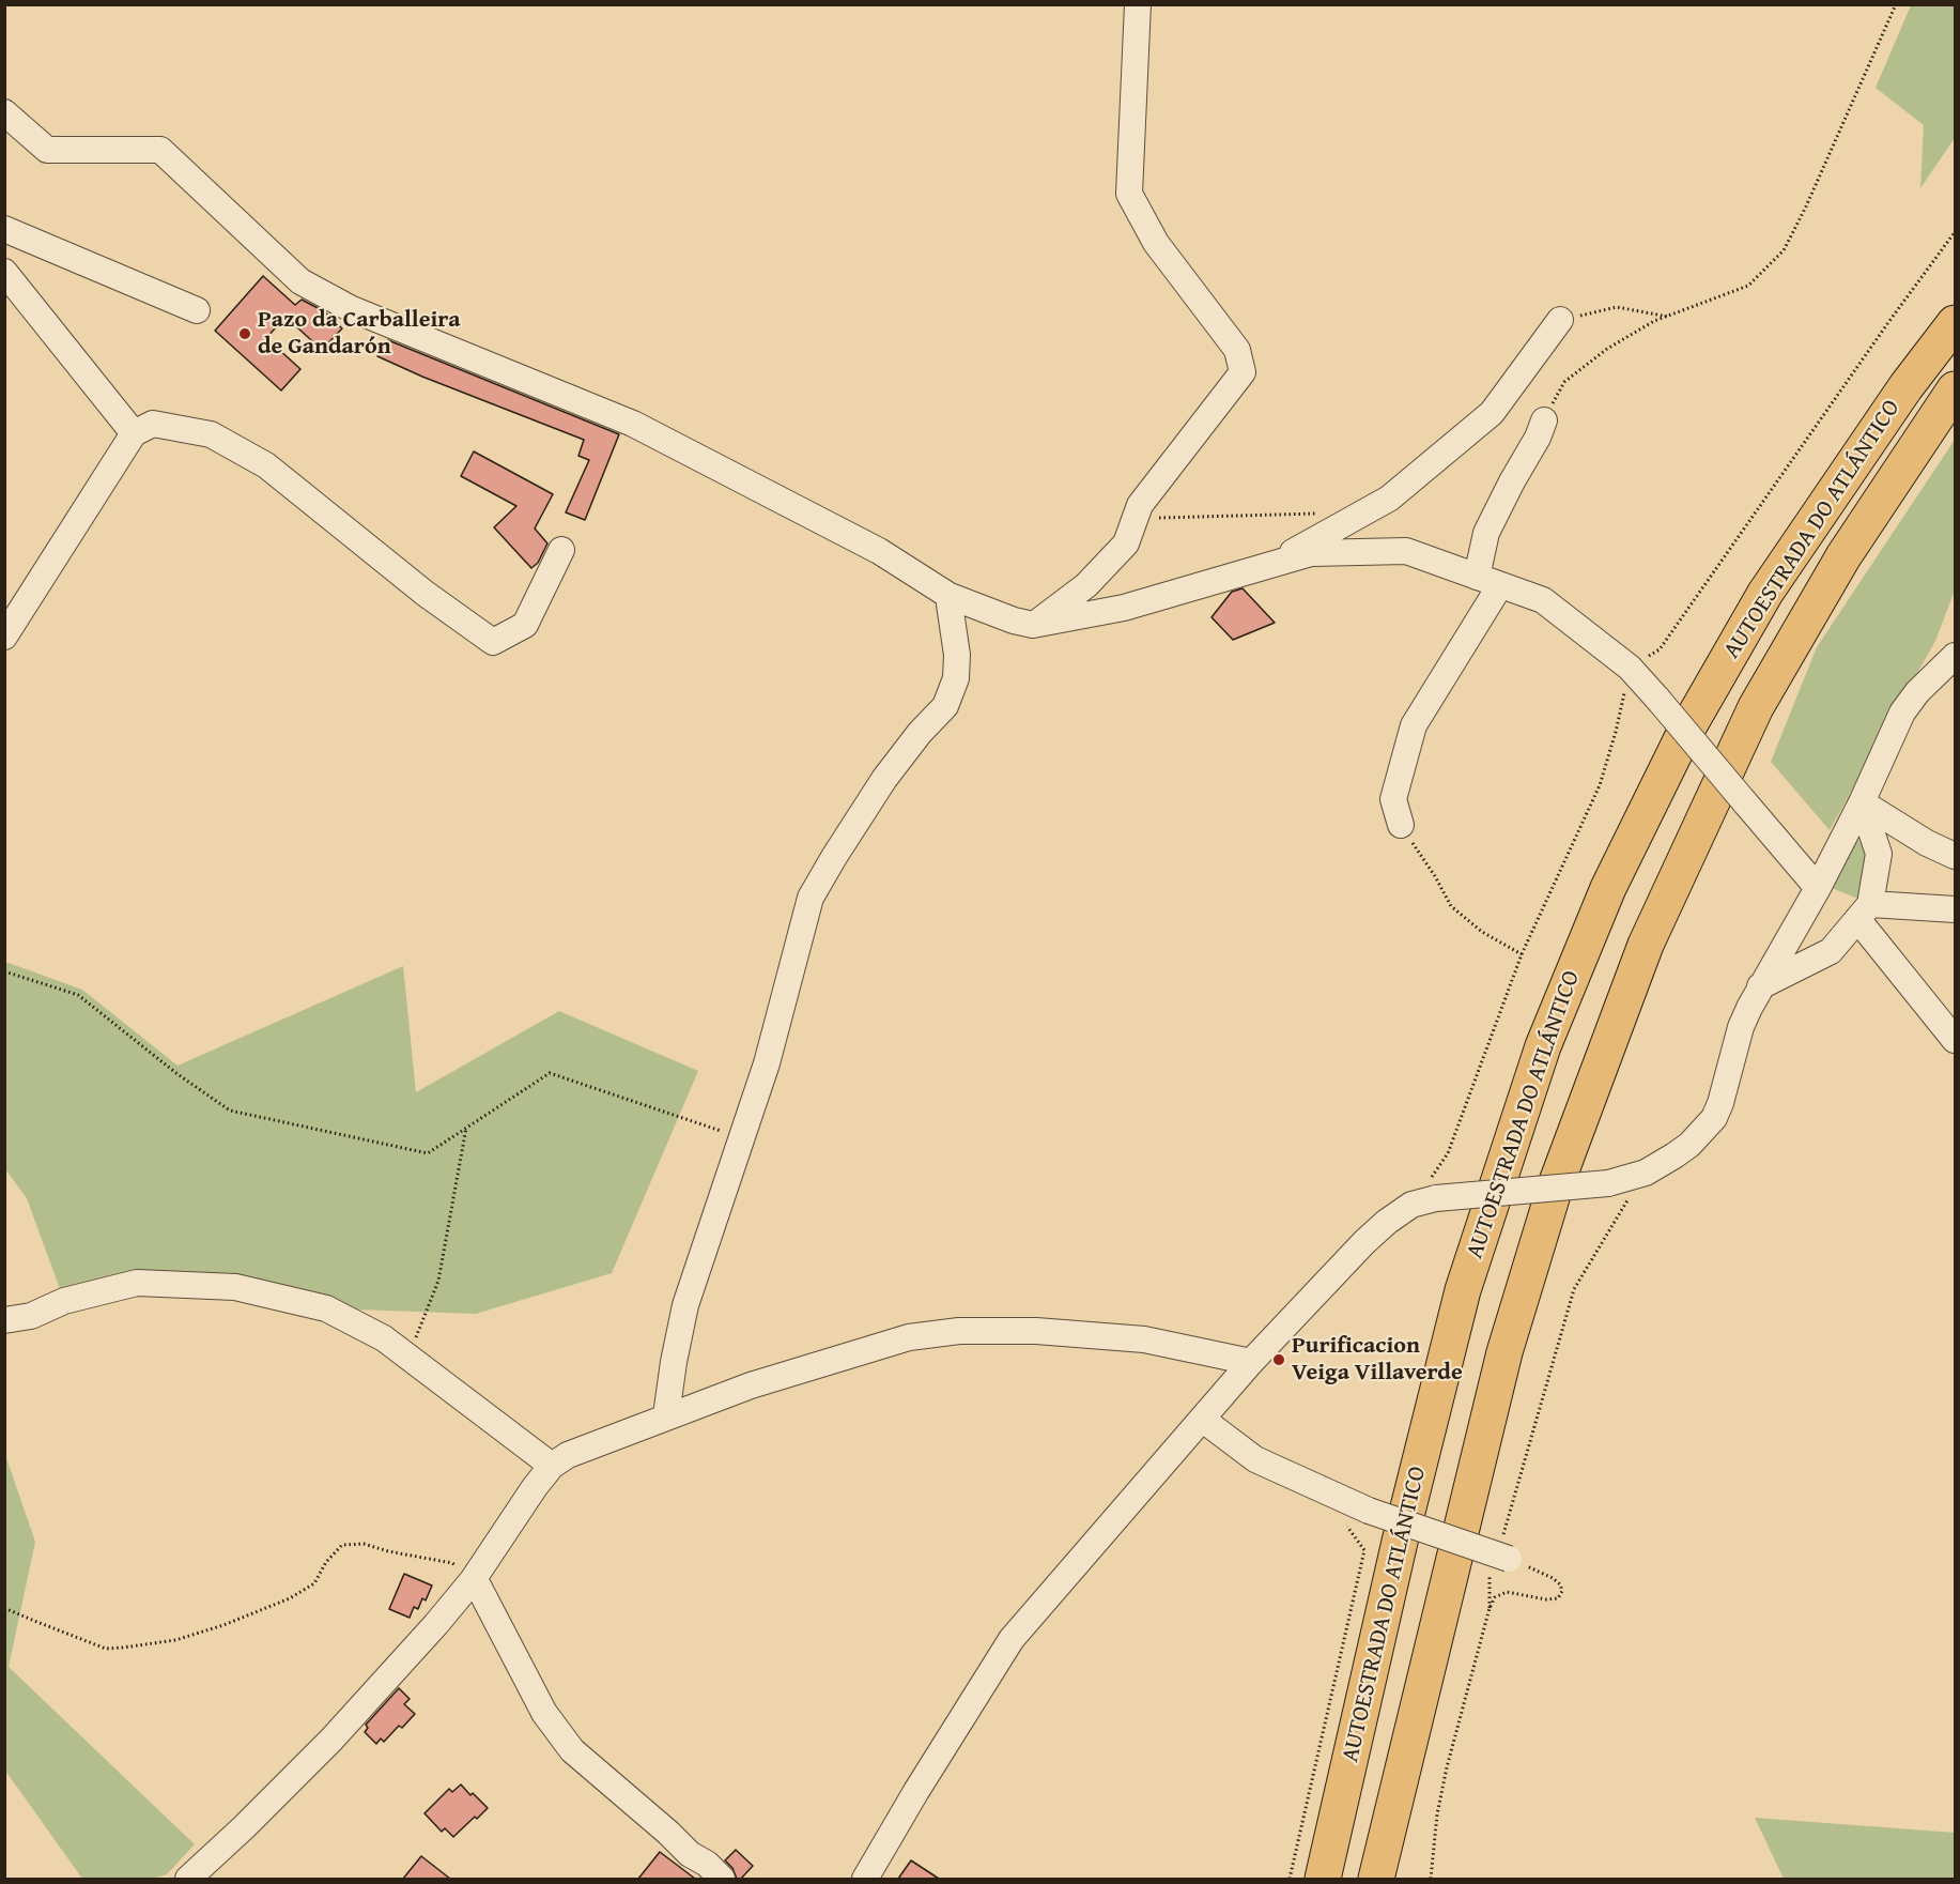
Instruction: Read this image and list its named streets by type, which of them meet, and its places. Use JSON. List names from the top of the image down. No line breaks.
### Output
{"streets":{"highway":["AUTOESTRADA DO ATLÁNTICO"]},"places":["Pazo da Carballeira de Gandarón","Purificacion Veiga Villaverde"]}
